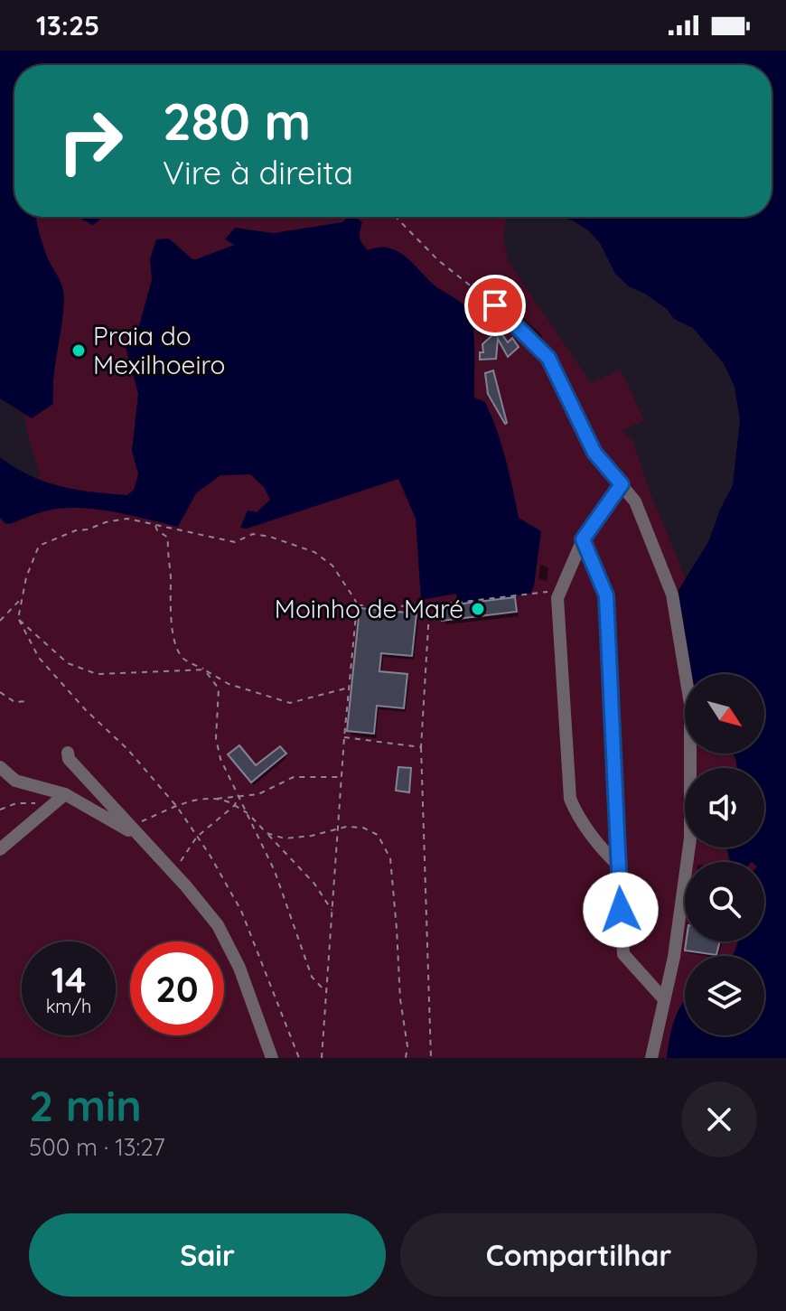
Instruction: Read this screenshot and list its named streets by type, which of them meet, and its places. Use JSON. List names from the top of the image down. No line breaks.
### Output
{"places":["Praia do Mexilhoeiro","Moinho de Maré"],"north":"bottom right","page":{"status":"13:25","turn":["280 m","Vire à direita"],"speed":"14 km/h","limit":"20","heading":["2 min","500 m · 13:27"],"buttons":["Sair","Compartilhar"]}}
